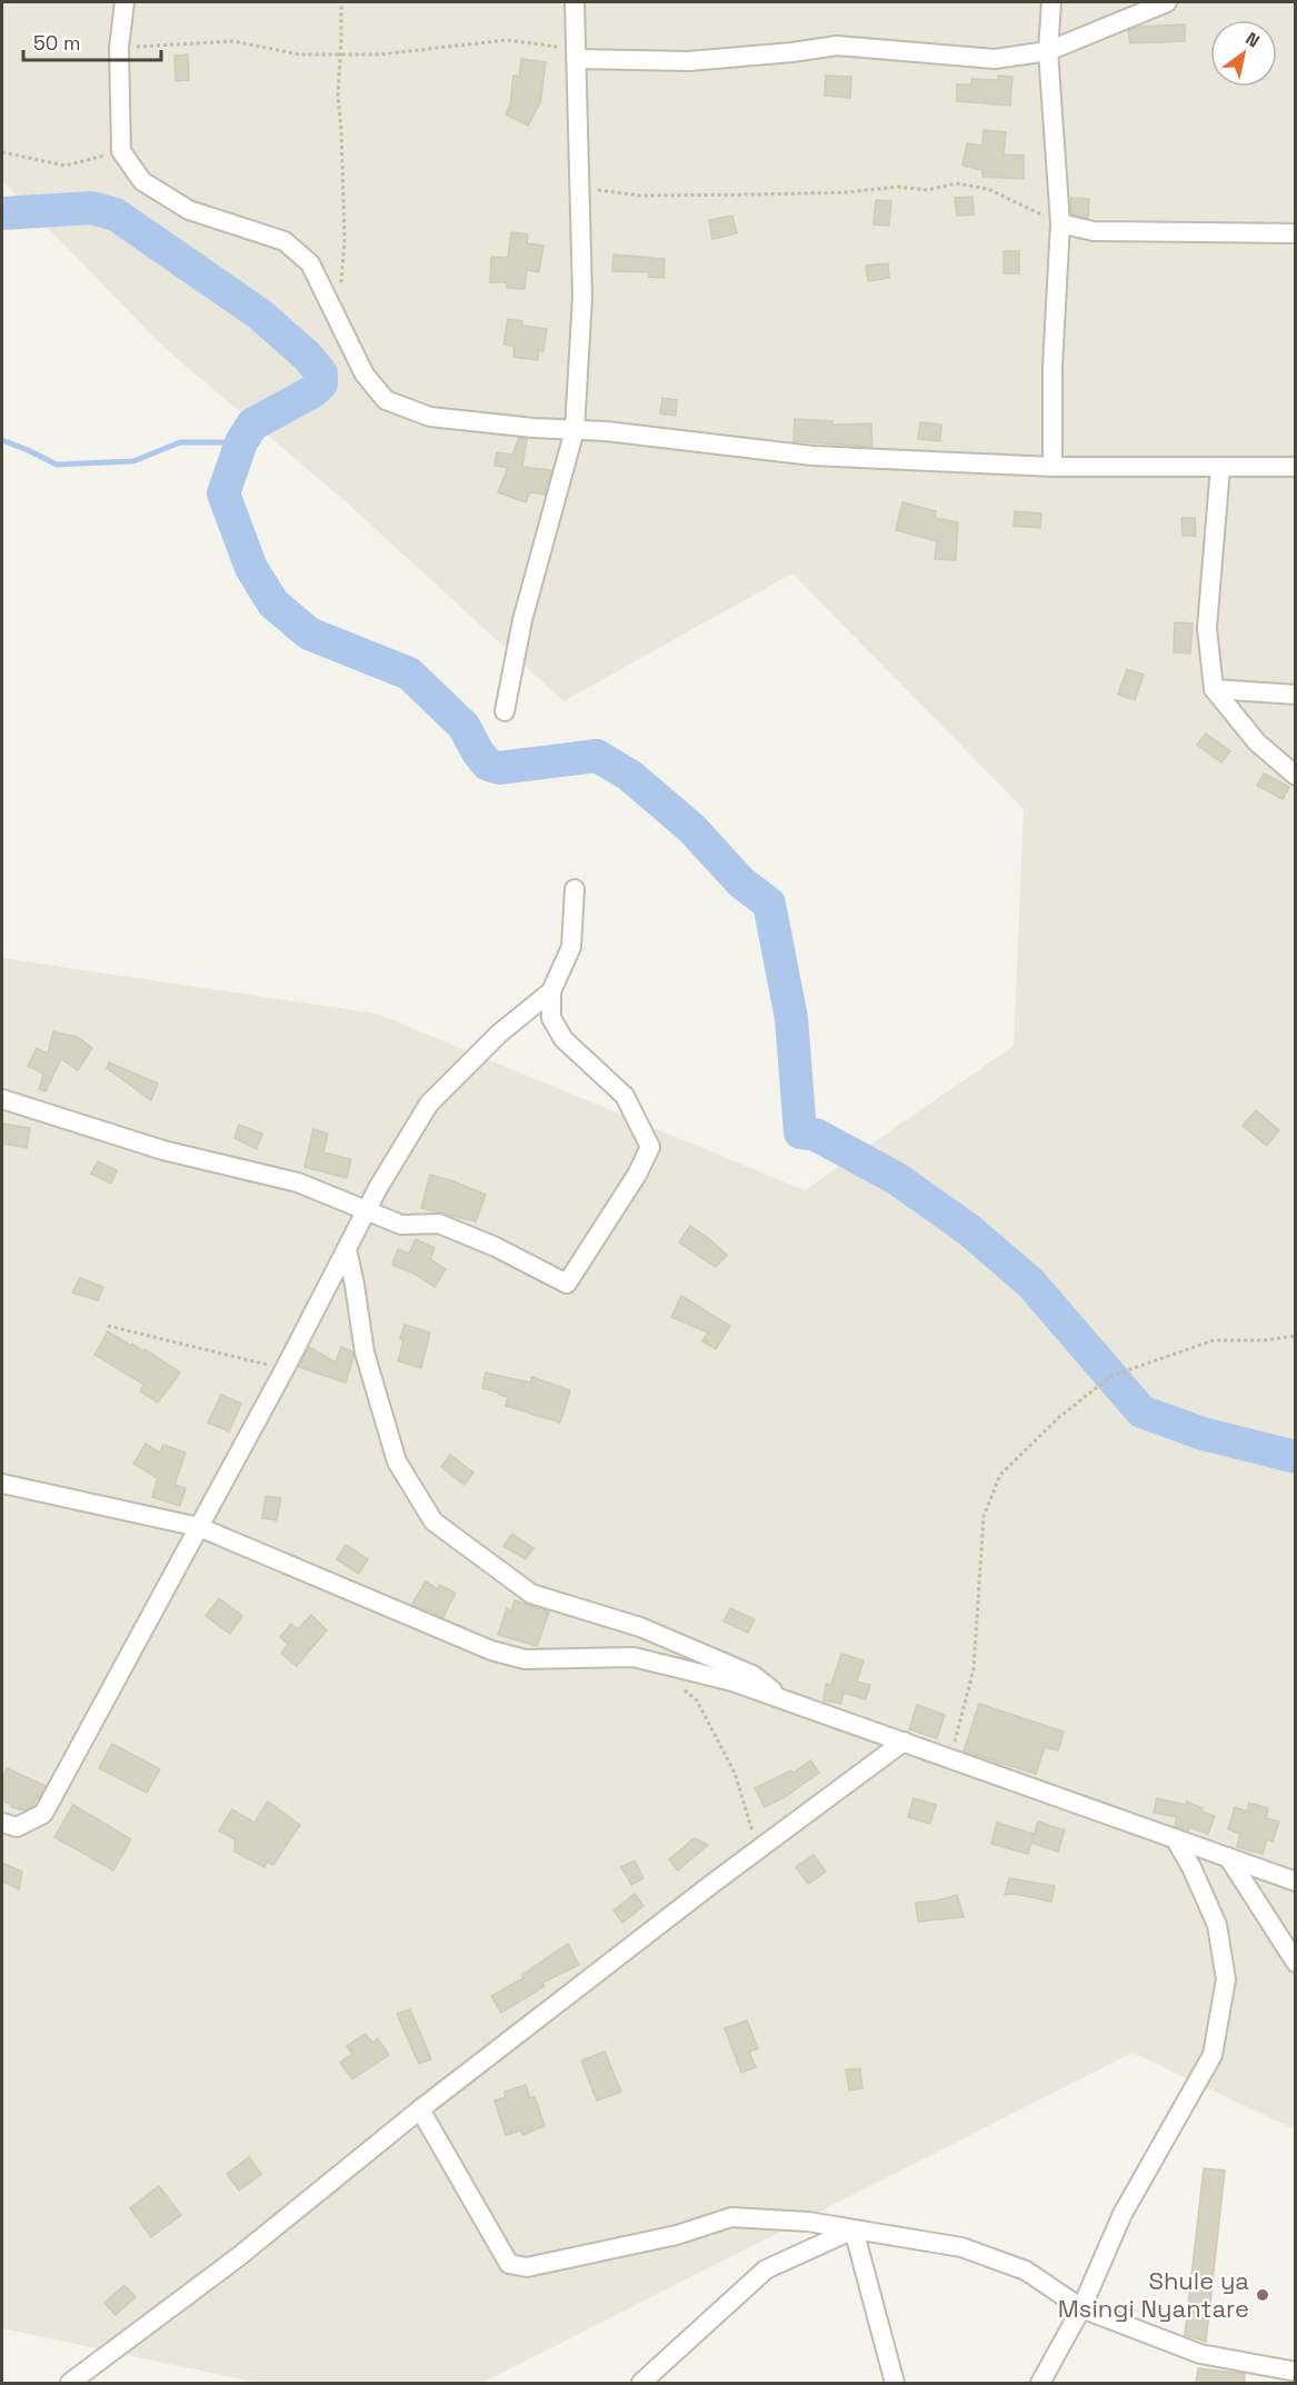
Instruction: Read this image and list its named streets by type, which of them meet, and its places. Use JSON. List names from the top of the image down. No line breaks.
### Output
{"places":["Shule ya Msingi Nyantare"],"scale_bar":"50 m","north":"top right"}
